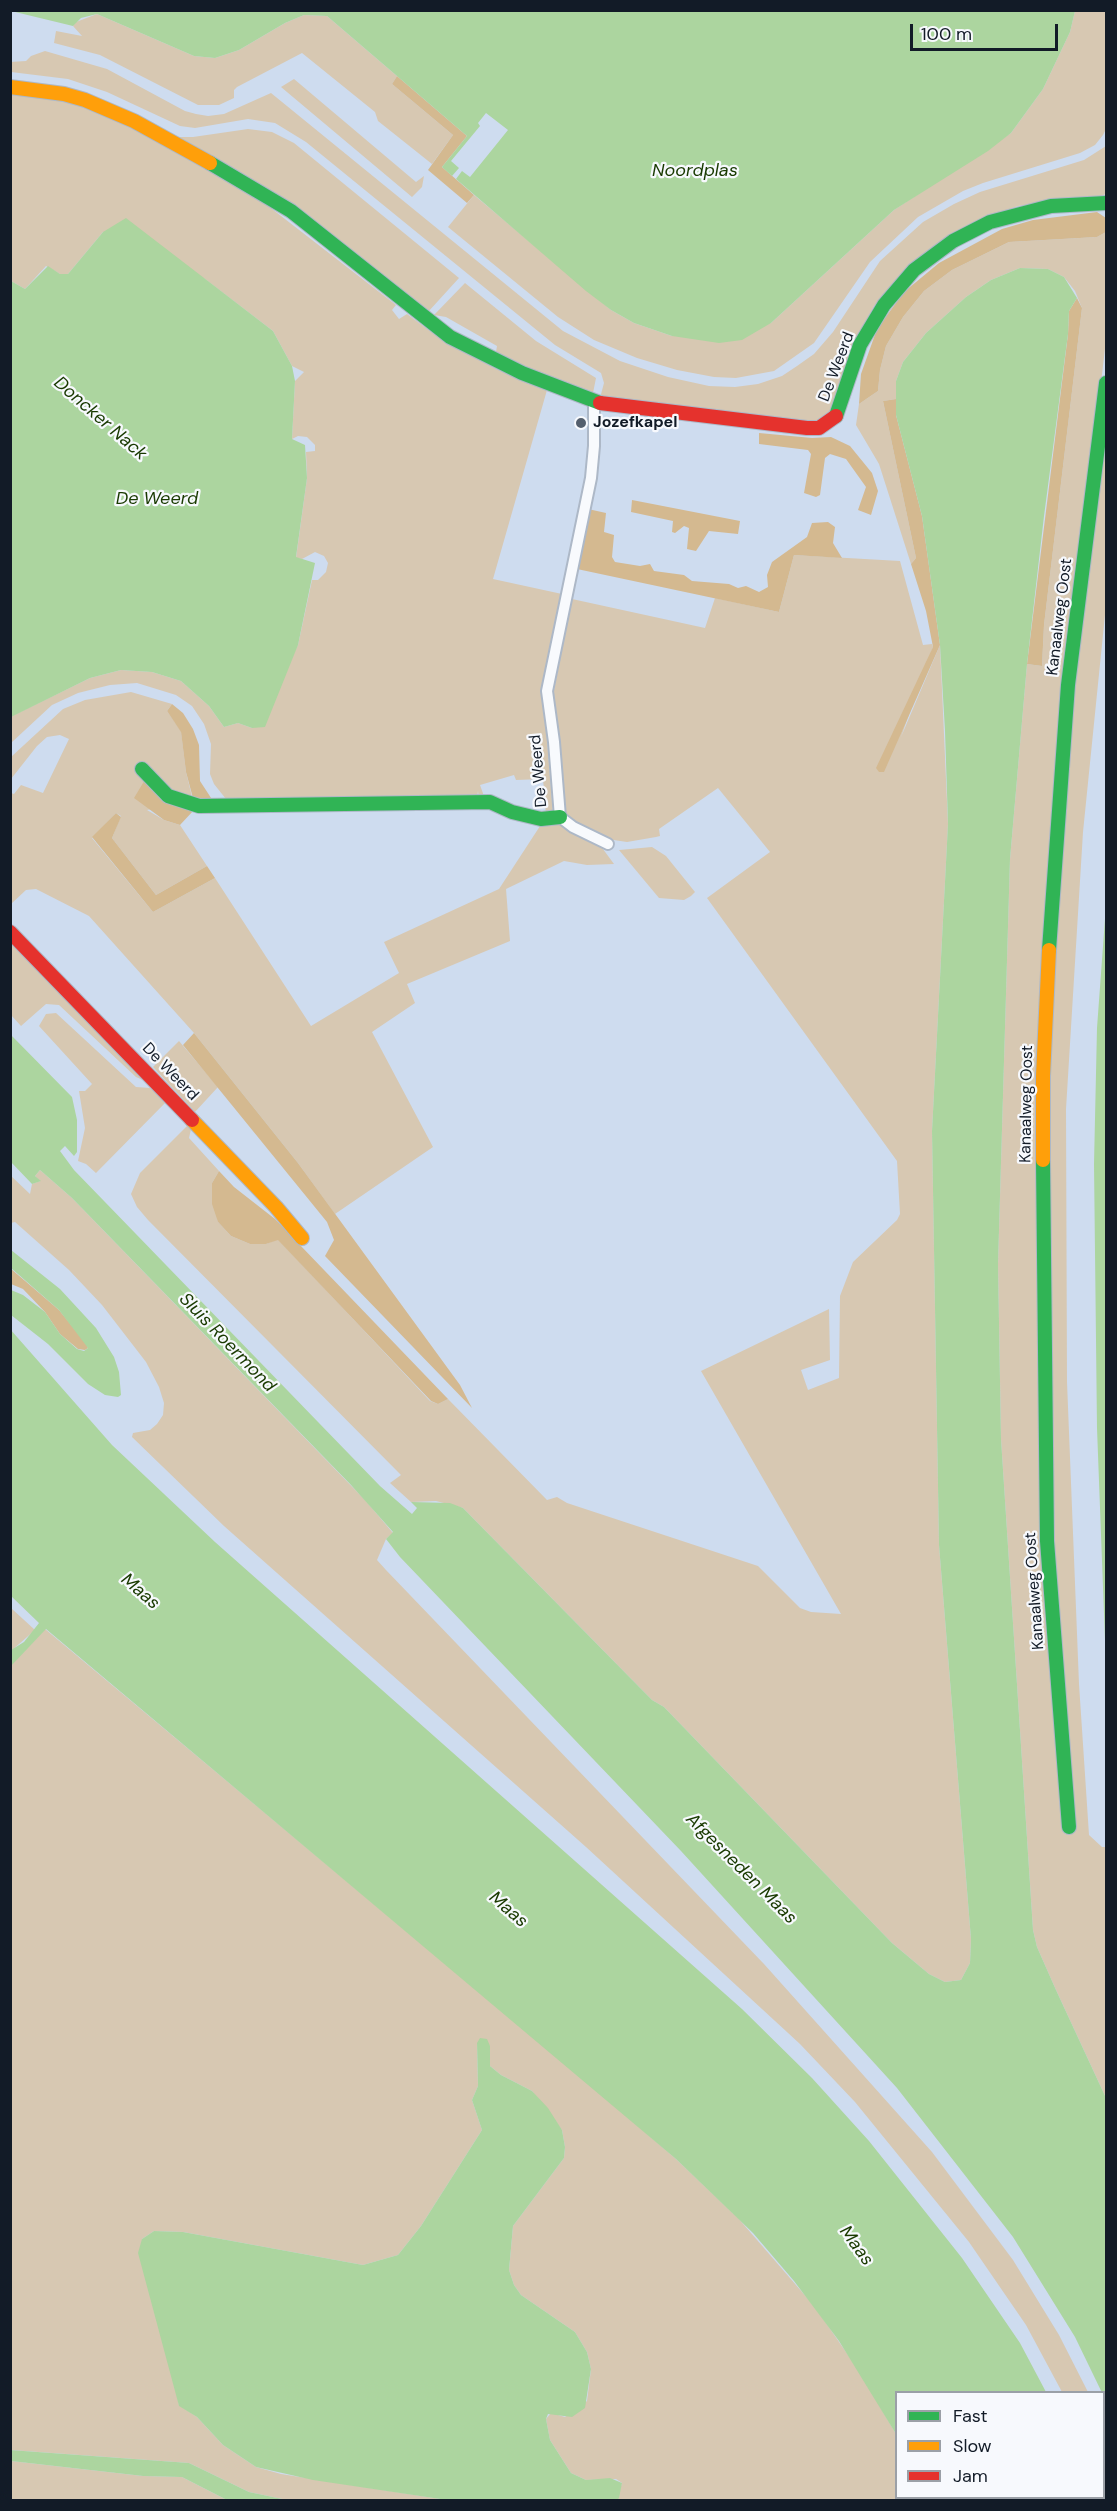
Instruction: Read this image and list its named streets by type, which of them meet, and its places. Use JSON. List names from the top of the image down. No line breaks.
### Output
{"streets":{"street":["De Weerd","Kanaalweg Oost"]},"water":["Noordplas","Doncker Nack","De Weerd","Sluis Roermond","Maas","Afgesneden Maas"],"places":["Jozefkapel"],"legend":["Fast","Slow","Jam"],"scale_bar":"100 m"}
